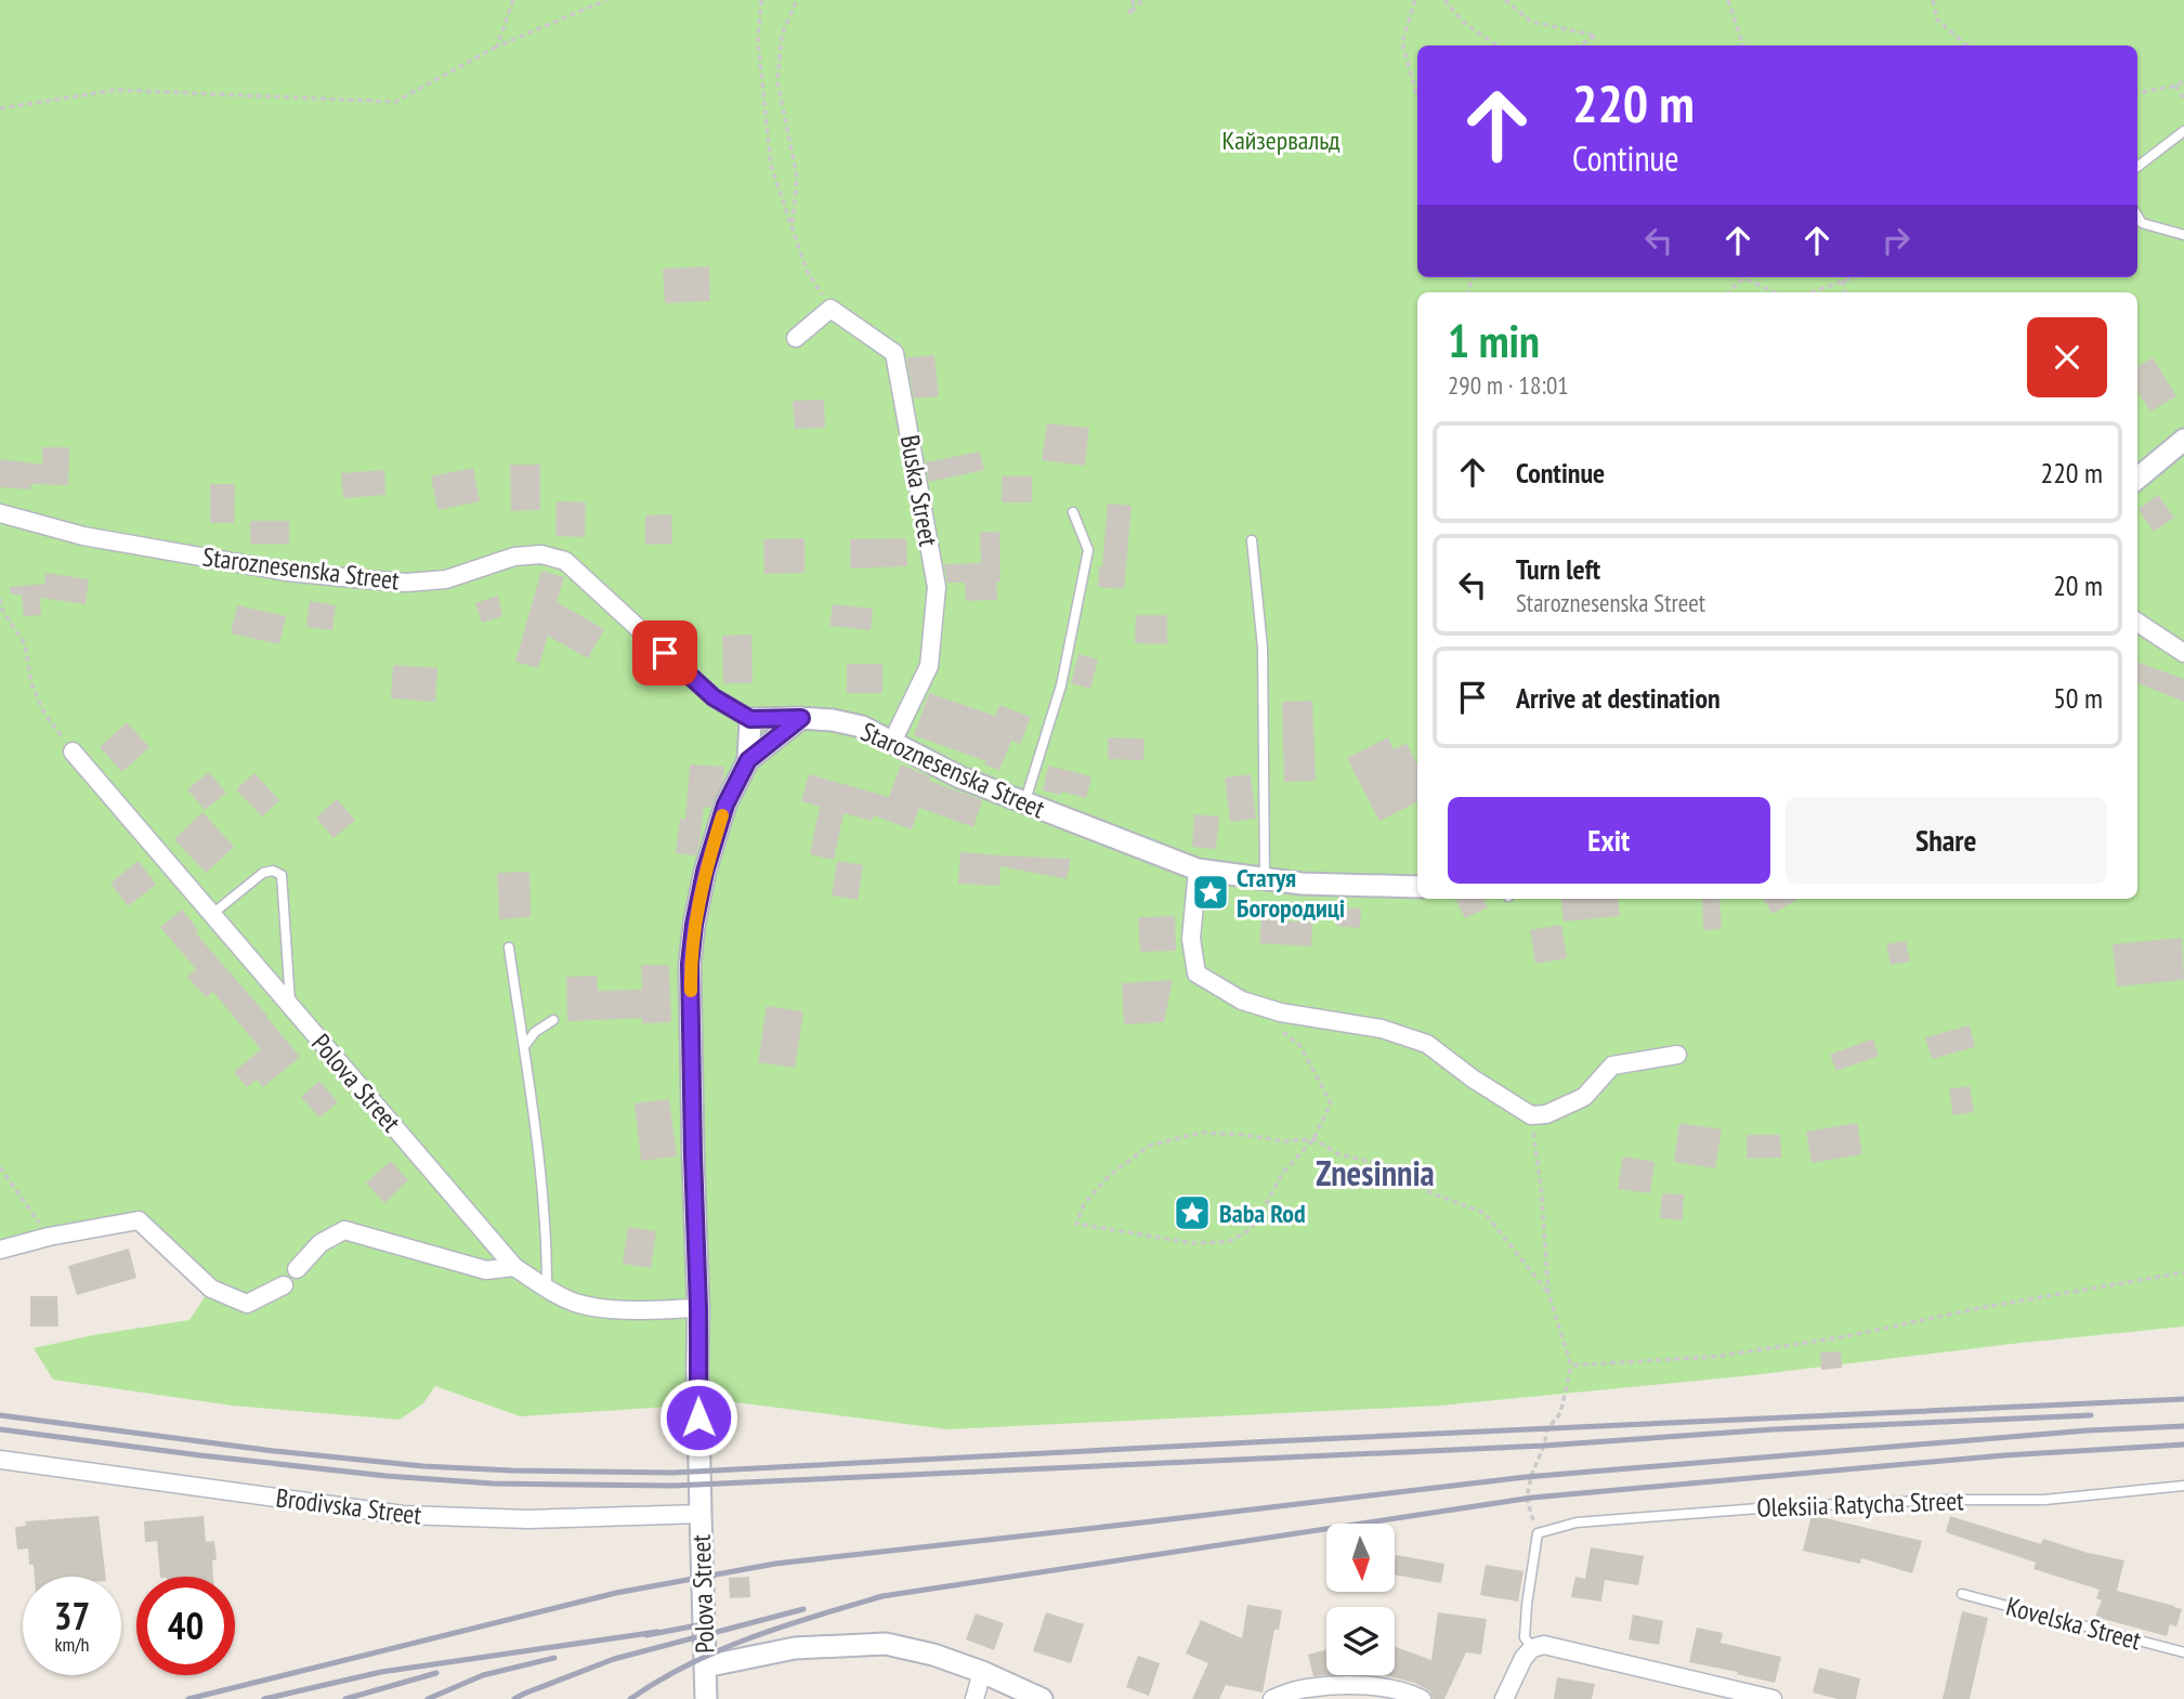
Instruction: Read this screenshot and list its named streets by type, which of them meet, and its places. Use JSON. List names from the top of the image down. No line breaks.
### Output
{"streets":{"street":["Buska Street","Staroznesenska Street","Polova Street","Brodivska Street"],"lane":["Oleksiia Ratycha Street","Kovelska Street"]},"crossings":[["Buska Street","Staroznesenska Street"],["Staroznesenska Street","Polova Street"],["Polova Street","Brodivska Street"]],"districts":["Znesinnia"],"parks":["Кайзервальд"],"places":{"place":["Статуя Богородиці","Baba Rod"]},"north":"bottom","page":{"turn":["220 m","Continue"],"heading":["1 min","290 m · 18:01"],"list":[{"name":"Continue","value":"220 m"},{"name":"Turn left","note":"Staroznesenska Street","value":"20 m"},{"name":"Arrive at destination","value":"50 m"}],"buttons":["Exit","Share"],"speed":"37 km/h","limit":"40"}}
